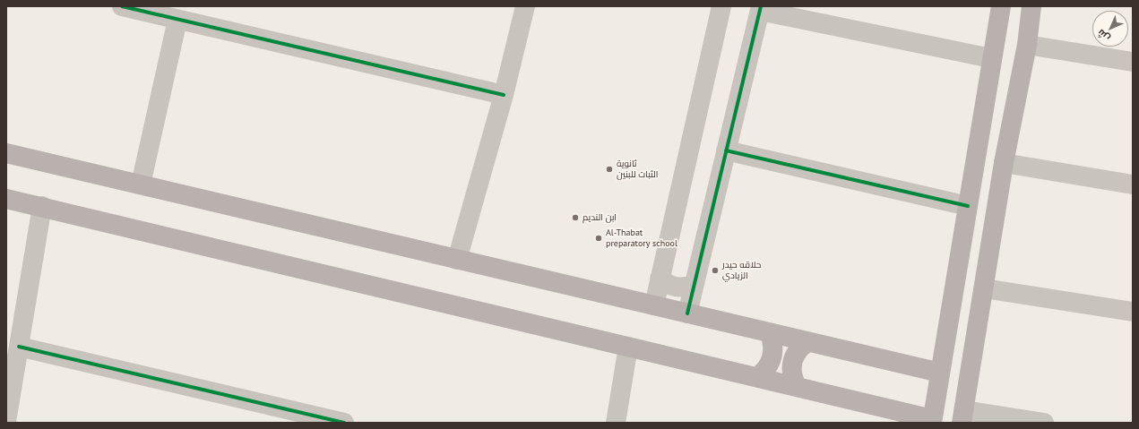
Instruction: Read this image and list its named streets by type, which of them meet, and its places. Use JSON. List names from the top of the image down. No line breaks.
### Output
{"places":["ثانوية الثبات للبنين","ابن النديم","Al-Thabat preparatory school","حلاقه حيدر الزيادي"],"north":"bottom left"}
